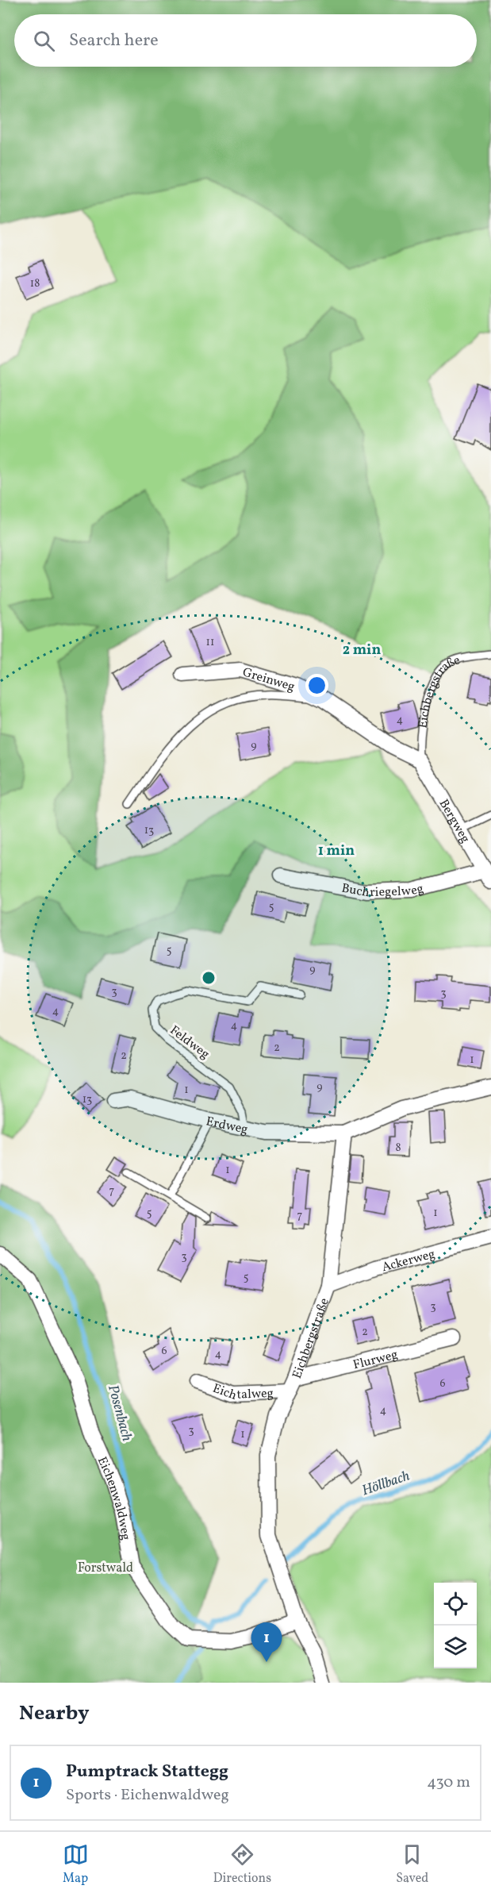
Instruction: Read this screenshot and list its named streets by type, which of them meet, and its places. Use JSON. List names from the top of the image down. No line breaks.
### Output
{"streets":{"street":["Greinweg","Eichbergstraße","Bergweg","Buchriegelweg","Erdweg","Ackerweg","Flurweg","Eichtalweg","Eichenwaldweg"],"lane":["Feldweg"]},"crossings":[["Greinweg","Eichbergstraße"],["Greinweg","Bergweg"],["Eichbergstraße","Bergweg"],["Eichbergstraße","Erdweg"],["Eichbergstraße","Ackerweg"],["Eichbergstraße","Flurweg"],["Eichbergstraße","Eichtalweg"],["Eichbergstraße","Eichenwaldweg"],["Bergweg","Buchriegelweg"],["Feldweg","Erdweg"],["Flurweg","Eichtalweg"]],"water":["Posenbach","Höllbach"],"parks":["Forstwald"],"house_numbers":["18","11","4","9","13","5","5","9","3","3","4","4","2","2","1","9","1","13","8","1","7","5","1","7","3","5","3","2","6","4","6","4","3","1"],"page":{"search":"Search here","pins":"1","heading":"Nearby","list":[{"mark":"1","name":"Pumptrack Stattegg","note":"Sports · Eichenwaldweg","value":"430 m"}],"nav":["Map","Directions","Saved"]},"rings":["2 min","1 min"]}
